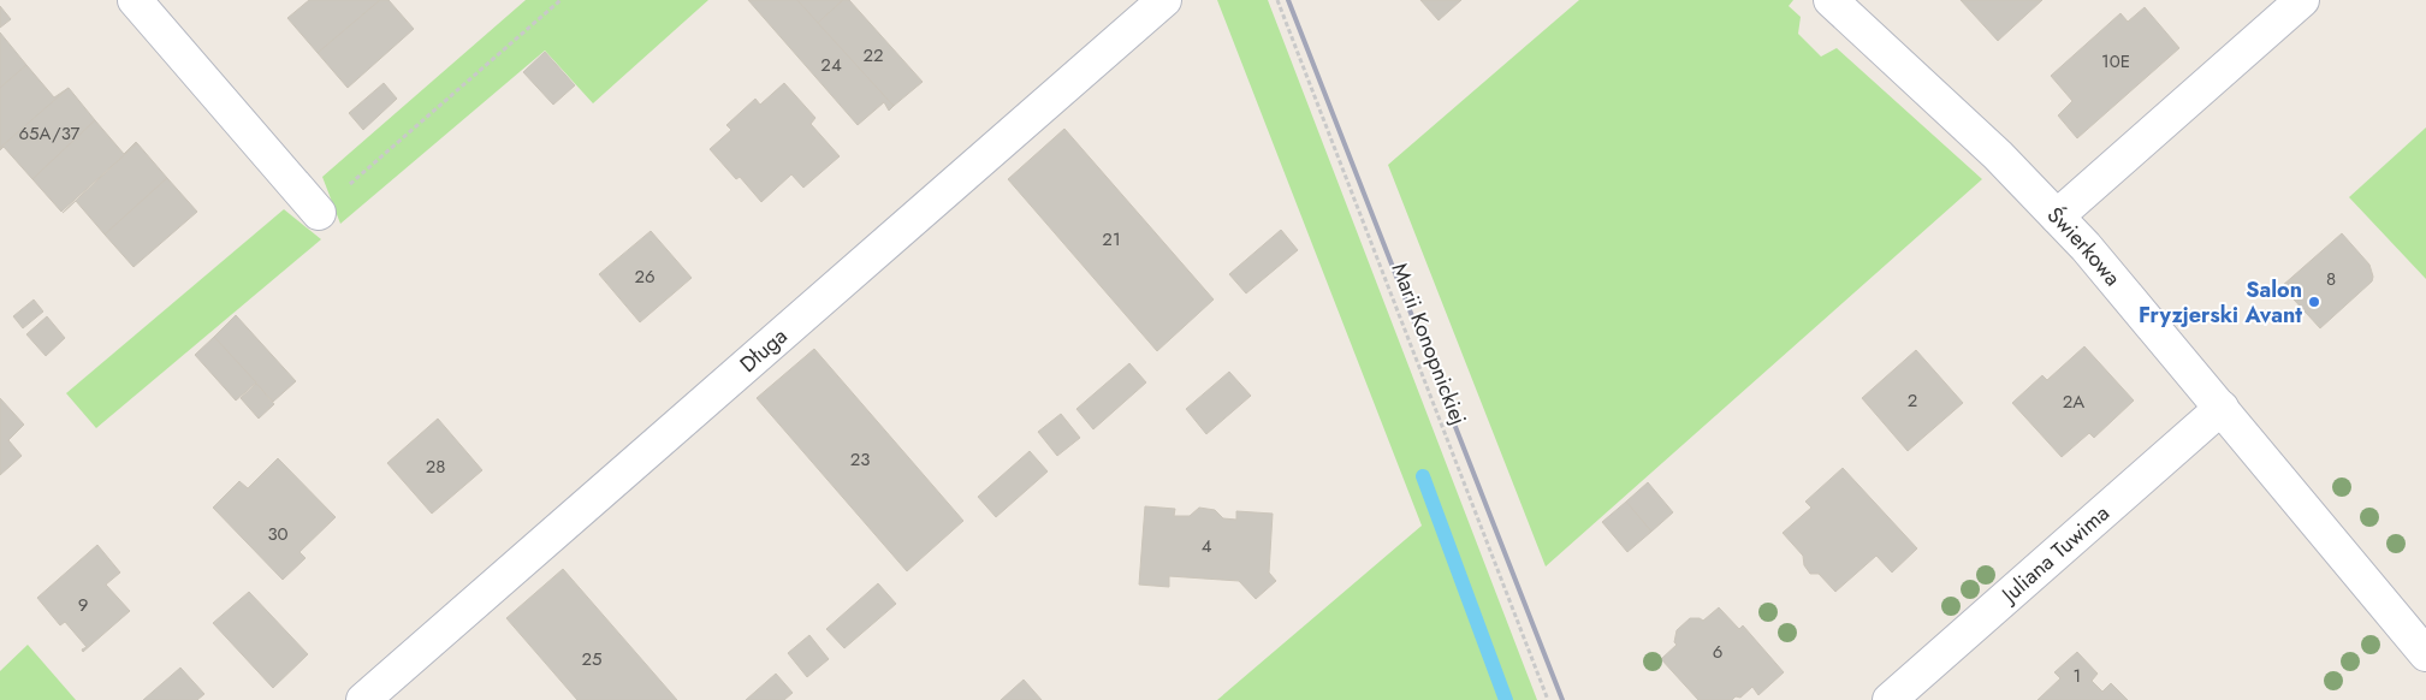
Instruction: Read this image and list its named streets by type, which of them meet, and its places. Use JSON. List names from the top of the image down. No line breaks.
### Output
{"streets":{"street":["Świerkowa","Długa","Juliana Tuwima"],"path":["Marii Konopnickiej"]},"crossings":[["Świerkowa","Juliana Tuwima"]],"places":["Salon Fryzjerski Avant"],"house_numbers":["22","10E","24","65A/37","21","26","8","2","2A","23","28","30","4","9","6","25","1"]}
